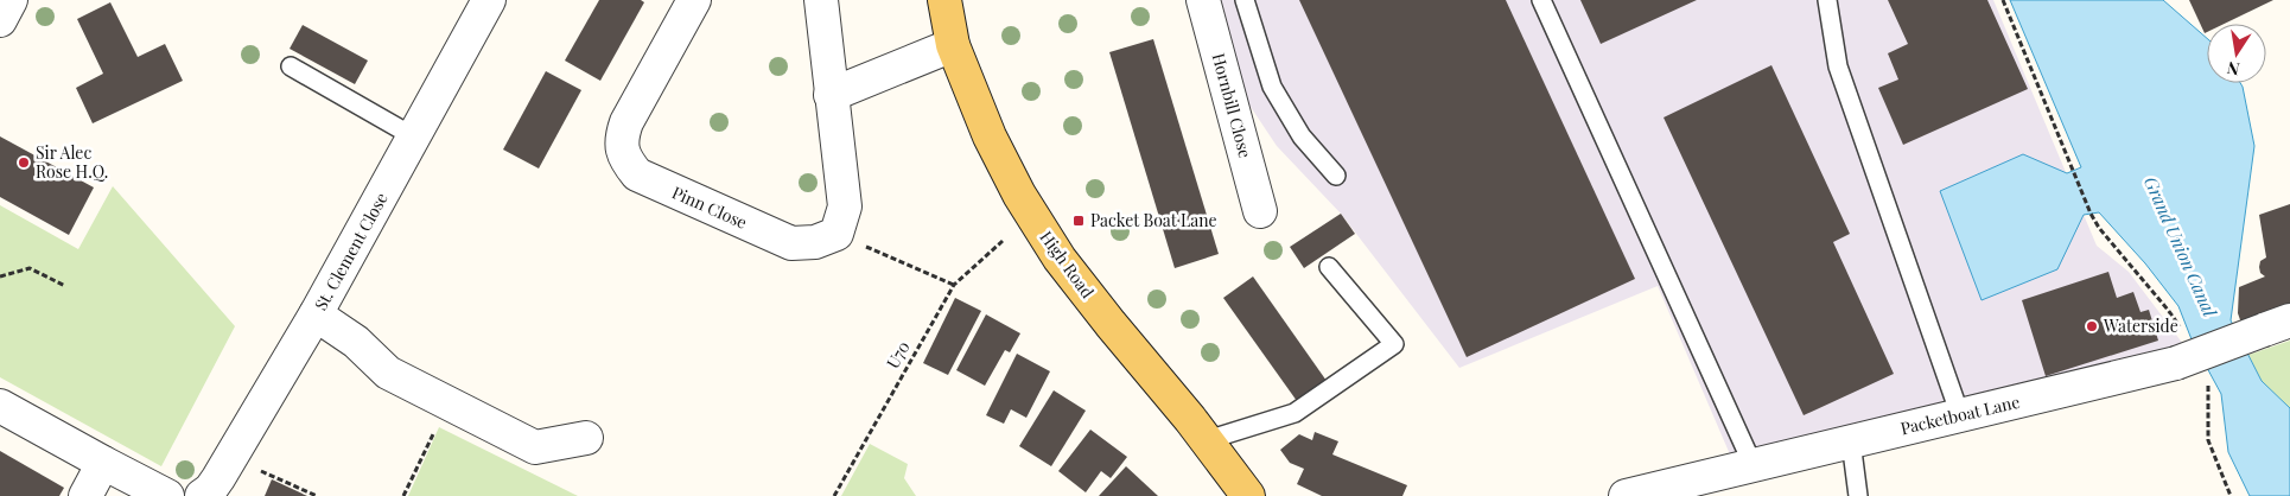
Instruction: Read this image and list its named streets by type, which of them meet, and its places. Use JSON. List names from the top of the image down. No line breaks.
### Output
{"streets":{"main road":["High Road"],"street":["Hornbill Close","Pinn Close","St. Clement Close","Packetboat Lane"],"path":["U70"]},"water":["Grand Union Canal"],"places":{"other":["Sir Alec Rose H.Q.","Waterside"],"transit":["Packet Boat Lane"]},"north":"bottom"}
